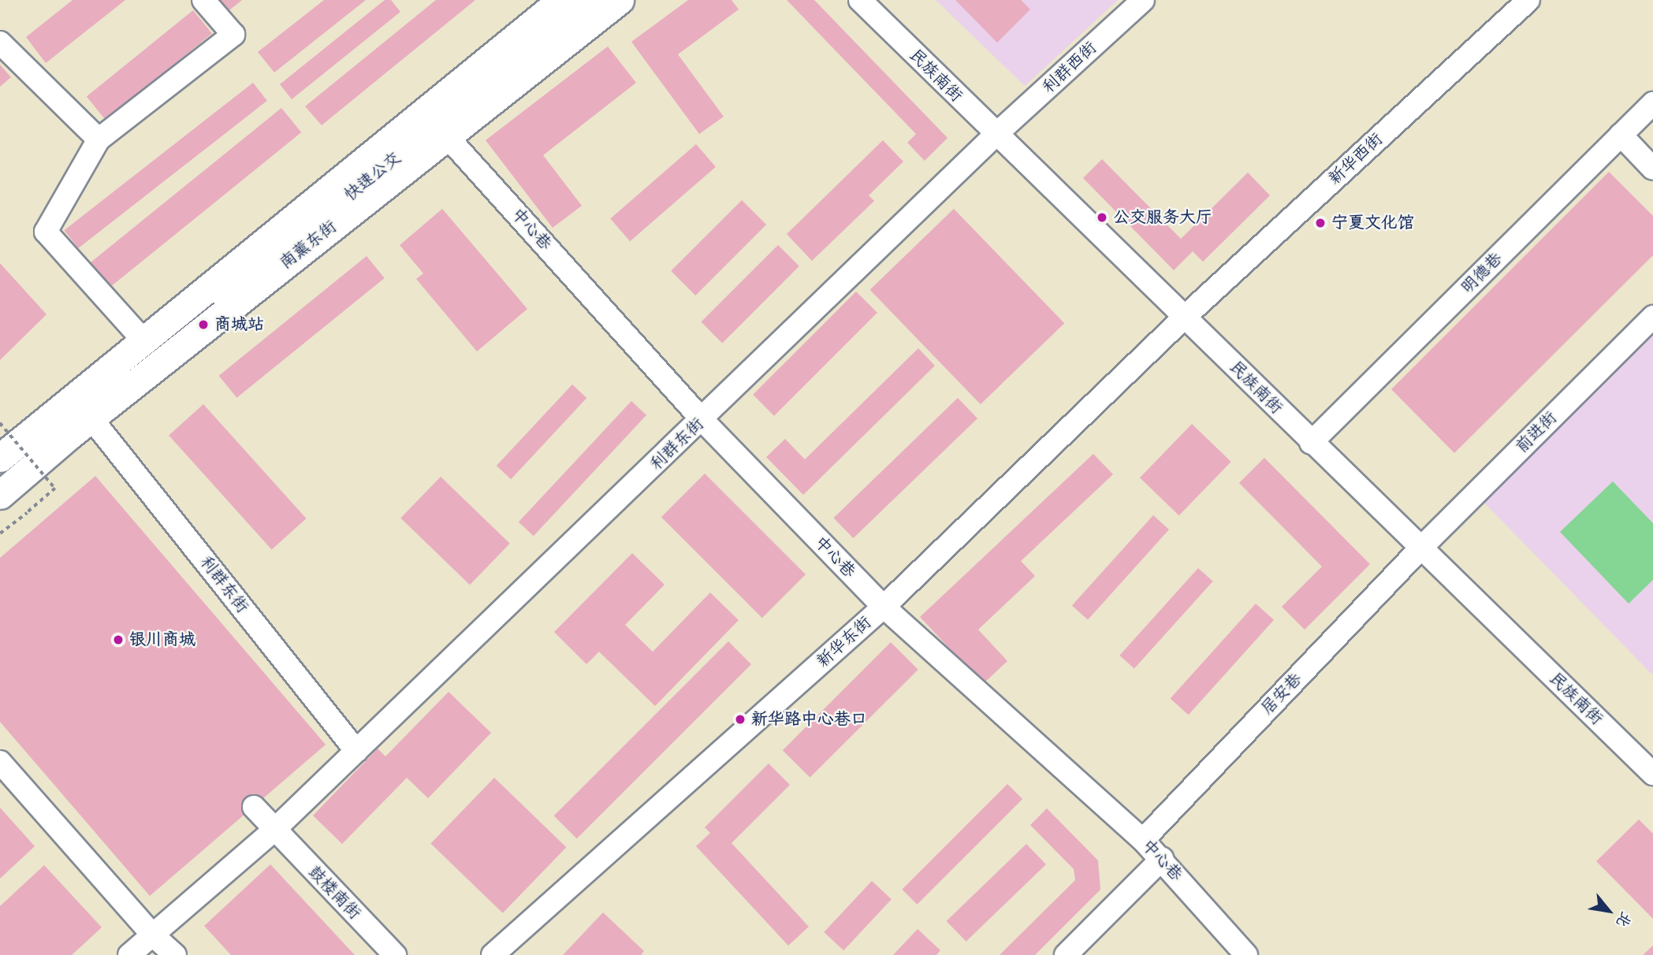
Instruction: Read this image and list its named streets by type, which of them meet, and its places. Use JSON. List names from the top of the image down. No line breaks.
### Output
{"streets":{"main road":["南薰东街"],"street":["利群西街","民族南街","新华西街","快速公交","中心巷","明德巷","前进街","利群东街","新华东街","居安巷","鼓楼南街"]},"crossings":[["利群西街","民族南街"],["利群西街","利群东街"],["民族南街","新华西街"],["民族南街","明德巷"],["民族南街","前进街"],["民族南街","利群东街"],["民族南街","新华东街"],["民族南街","居安巷"],["新华西街","新华东街"],["中心巷","南薰东街"],["中心巷","利群东街"],["中心巷","新华东街"],["中心巷","居安巷"],["南薰东街","利群东街"],["前进街","居安巷"],["利群东街","鼓楼南街"]],"places":["公交服务大厅","宁夏文化馆","商城站","银川商城","新华路中心巷口"],"north":"bottom right"}
